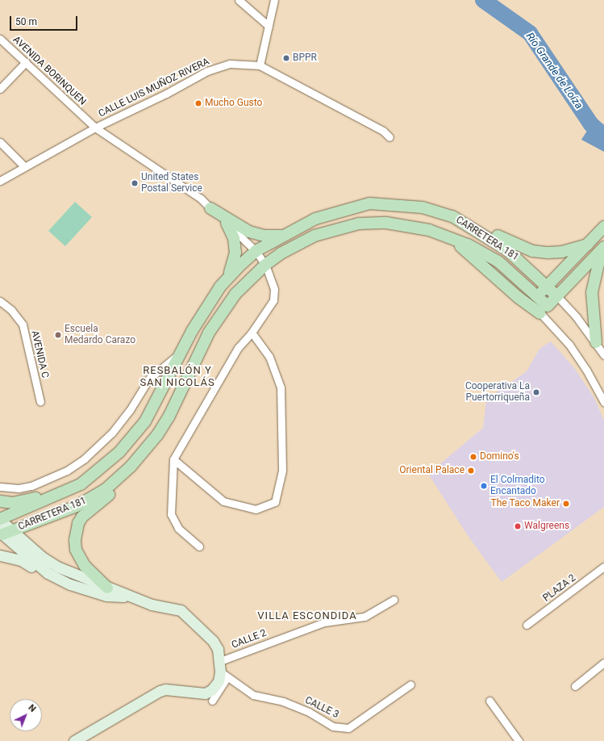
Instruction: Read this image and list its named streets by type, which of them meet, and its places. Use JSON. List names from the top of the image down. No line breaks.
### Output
{"streets":{"main road":["CARRETERA 181"],"street":["AVENIDA BORINQUEN","CALLE LUIS MUÑOZ RIVERA","AVENIDA C","PLAZA 2","CALLE 2","CALLE 3"]},"crossings":[["AVENIDA BORINQUEN","CALLE LUIS MUÑOZ RIVERA"],["AVENIDA BORINQUEN","CARRETERA 181"],["CALLE 2","CALLE 3"]],"districts":["RESBALÓN Y SAN NICOLÁS","VILLA ESCONDIDA"],"water":["Río Grande de Loíza"],"places":["BPPR","Mucho Gusto","United States Postal Service","Escuela Medardo Carazo","Cooperativa La Puertorriqueña","Domino's","Oriental Palace","El Colmadito Encantado","The Taco Maker","Walgreens"],"scale_bar":"50 m","north":"top right"}
